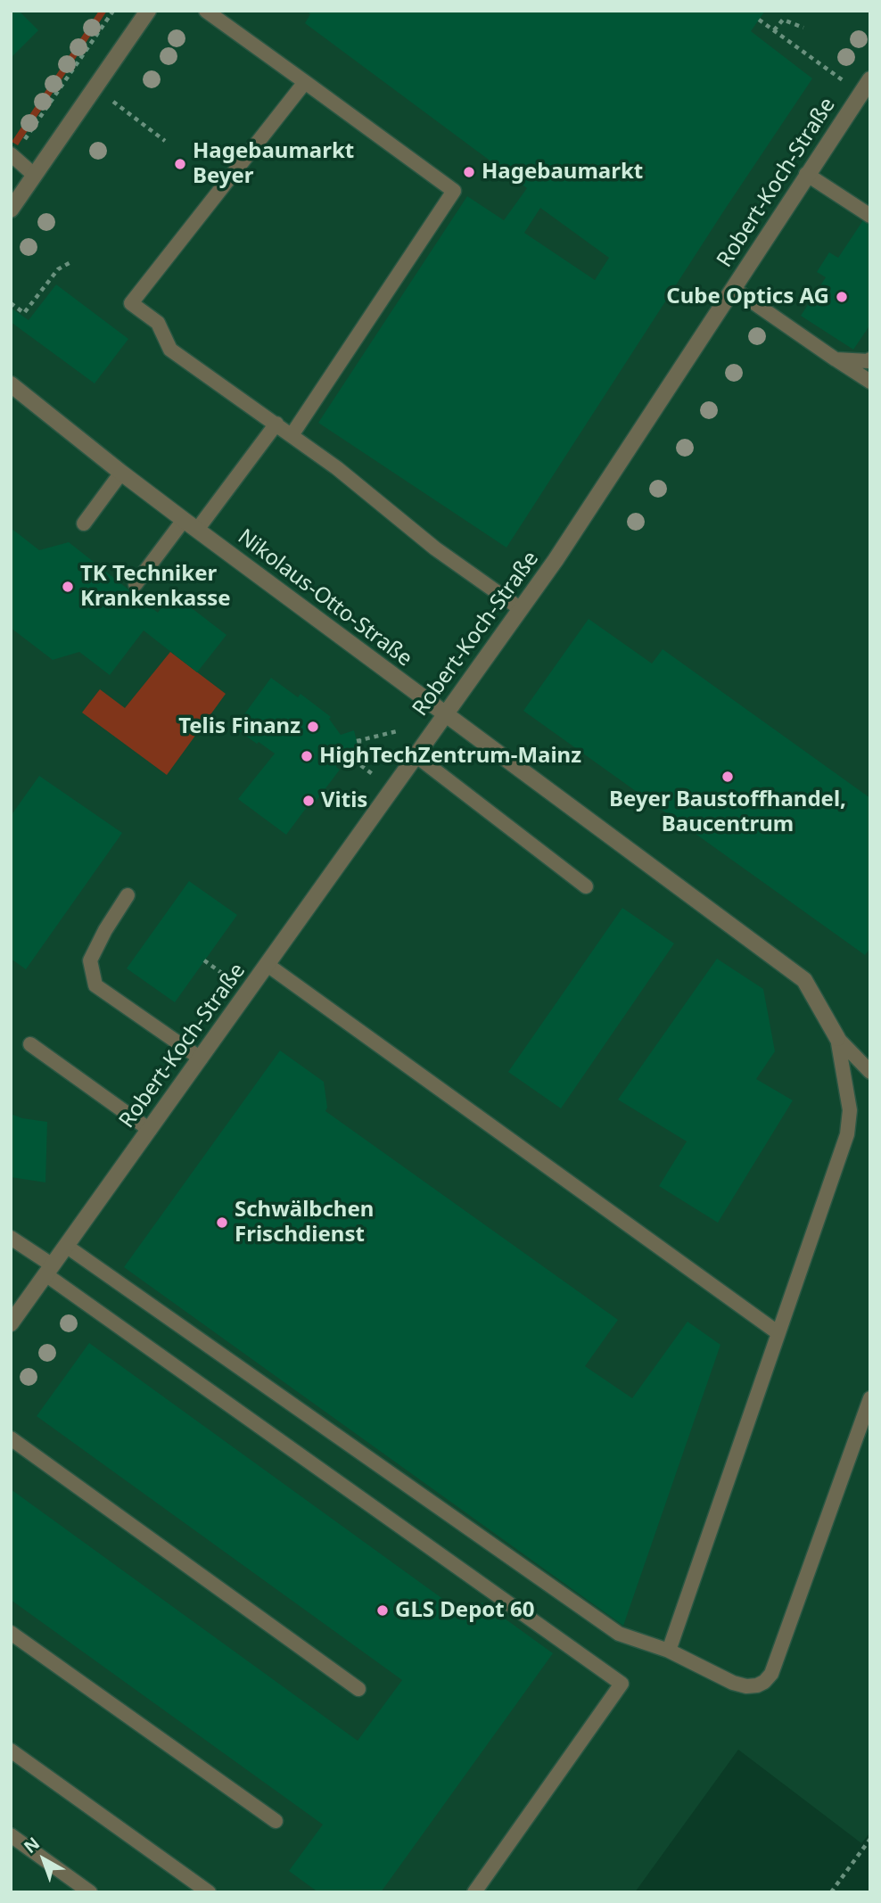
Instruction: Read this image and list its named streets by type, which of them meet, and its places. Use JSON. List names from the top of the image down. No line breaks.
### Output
{"streets":{"street":["Robert-Koch-Straße","Nikolaus-Otto-Straße"]},"crossings":[["Robert-Koch-Straße","Nikolaus-Otto-Straße"]],"places":["Hagebaumarkt Beyer","Hagebaumarkt","Cube Optics AG","TK Techniker Krankenkasse","Telis Finanz","HighTechZentrum-Mainz","Beyer Baustoffhandel, Baucentrum","Vitis","Schwälbchen Frischdienst","GLS Depot 60"],"north":"top left"}
